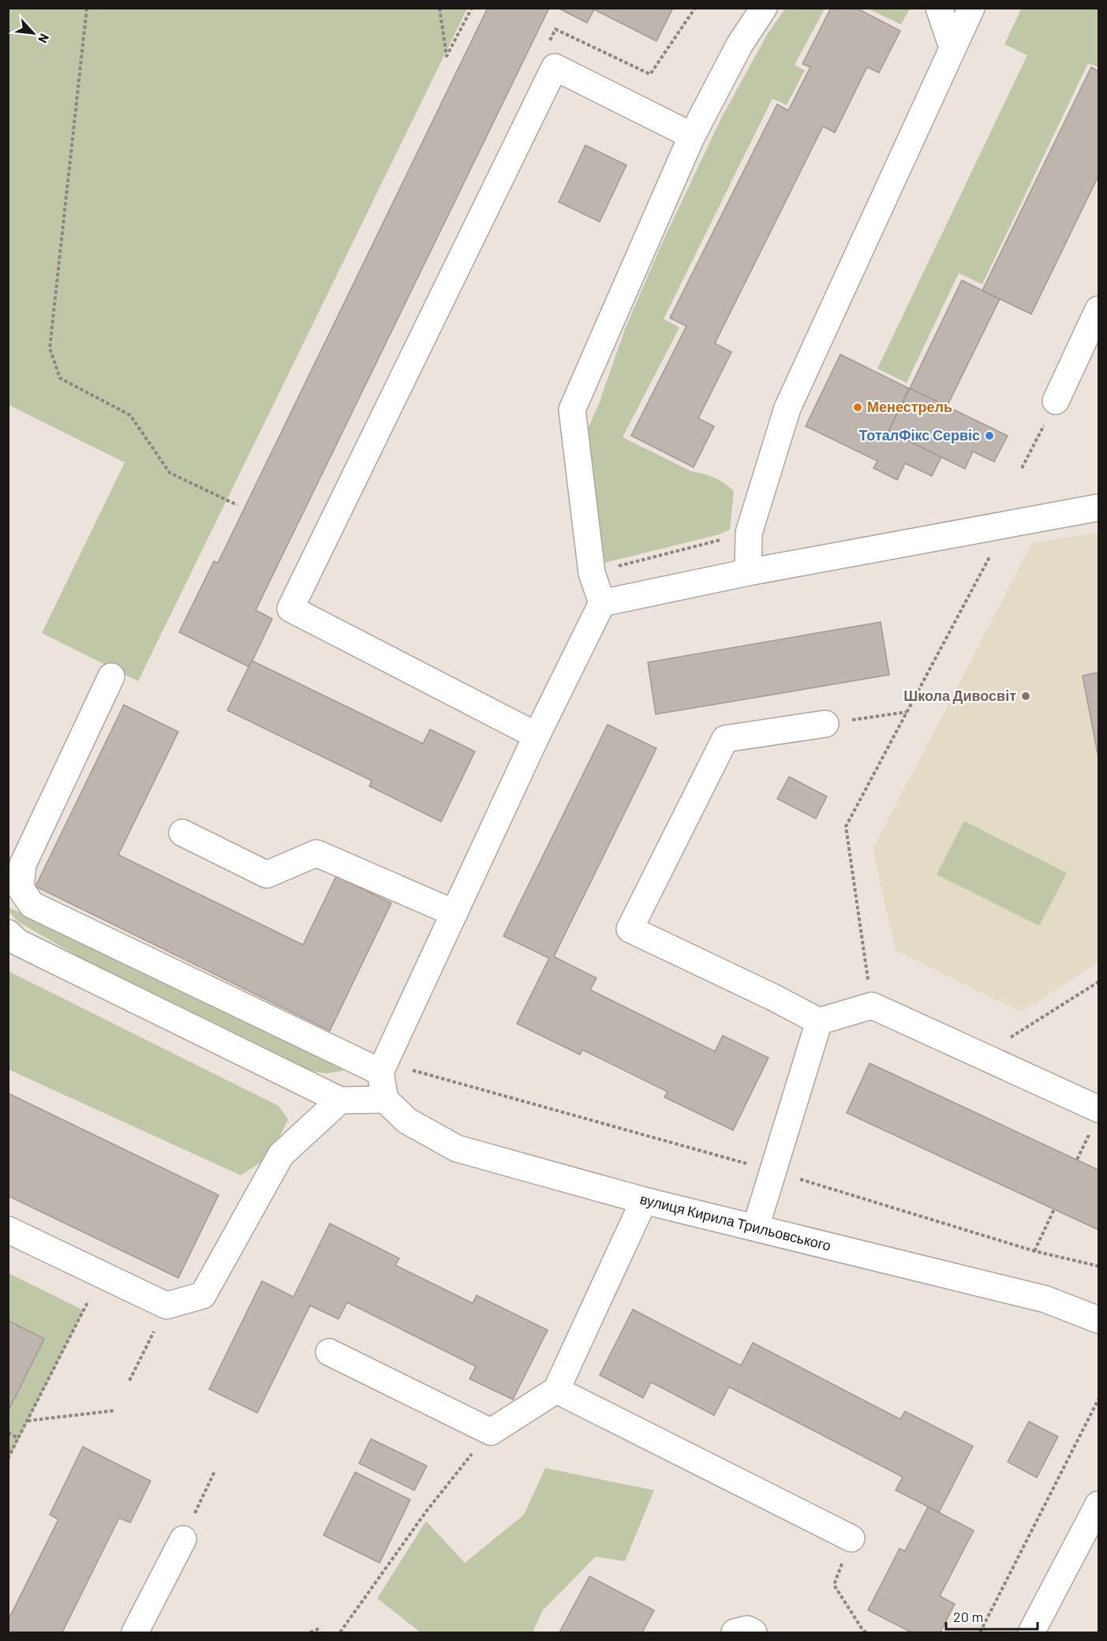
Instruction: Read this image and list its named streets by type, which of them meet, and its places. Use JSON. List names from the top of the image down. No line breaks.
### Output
{"streets":{"street":["вулиця Кирила Трильовського"]},"places":["Менестрель","ТоталФікс Сервіс","Школа Дивосвіт"],"scale_bar":"20 m","north":"bottom right"}
